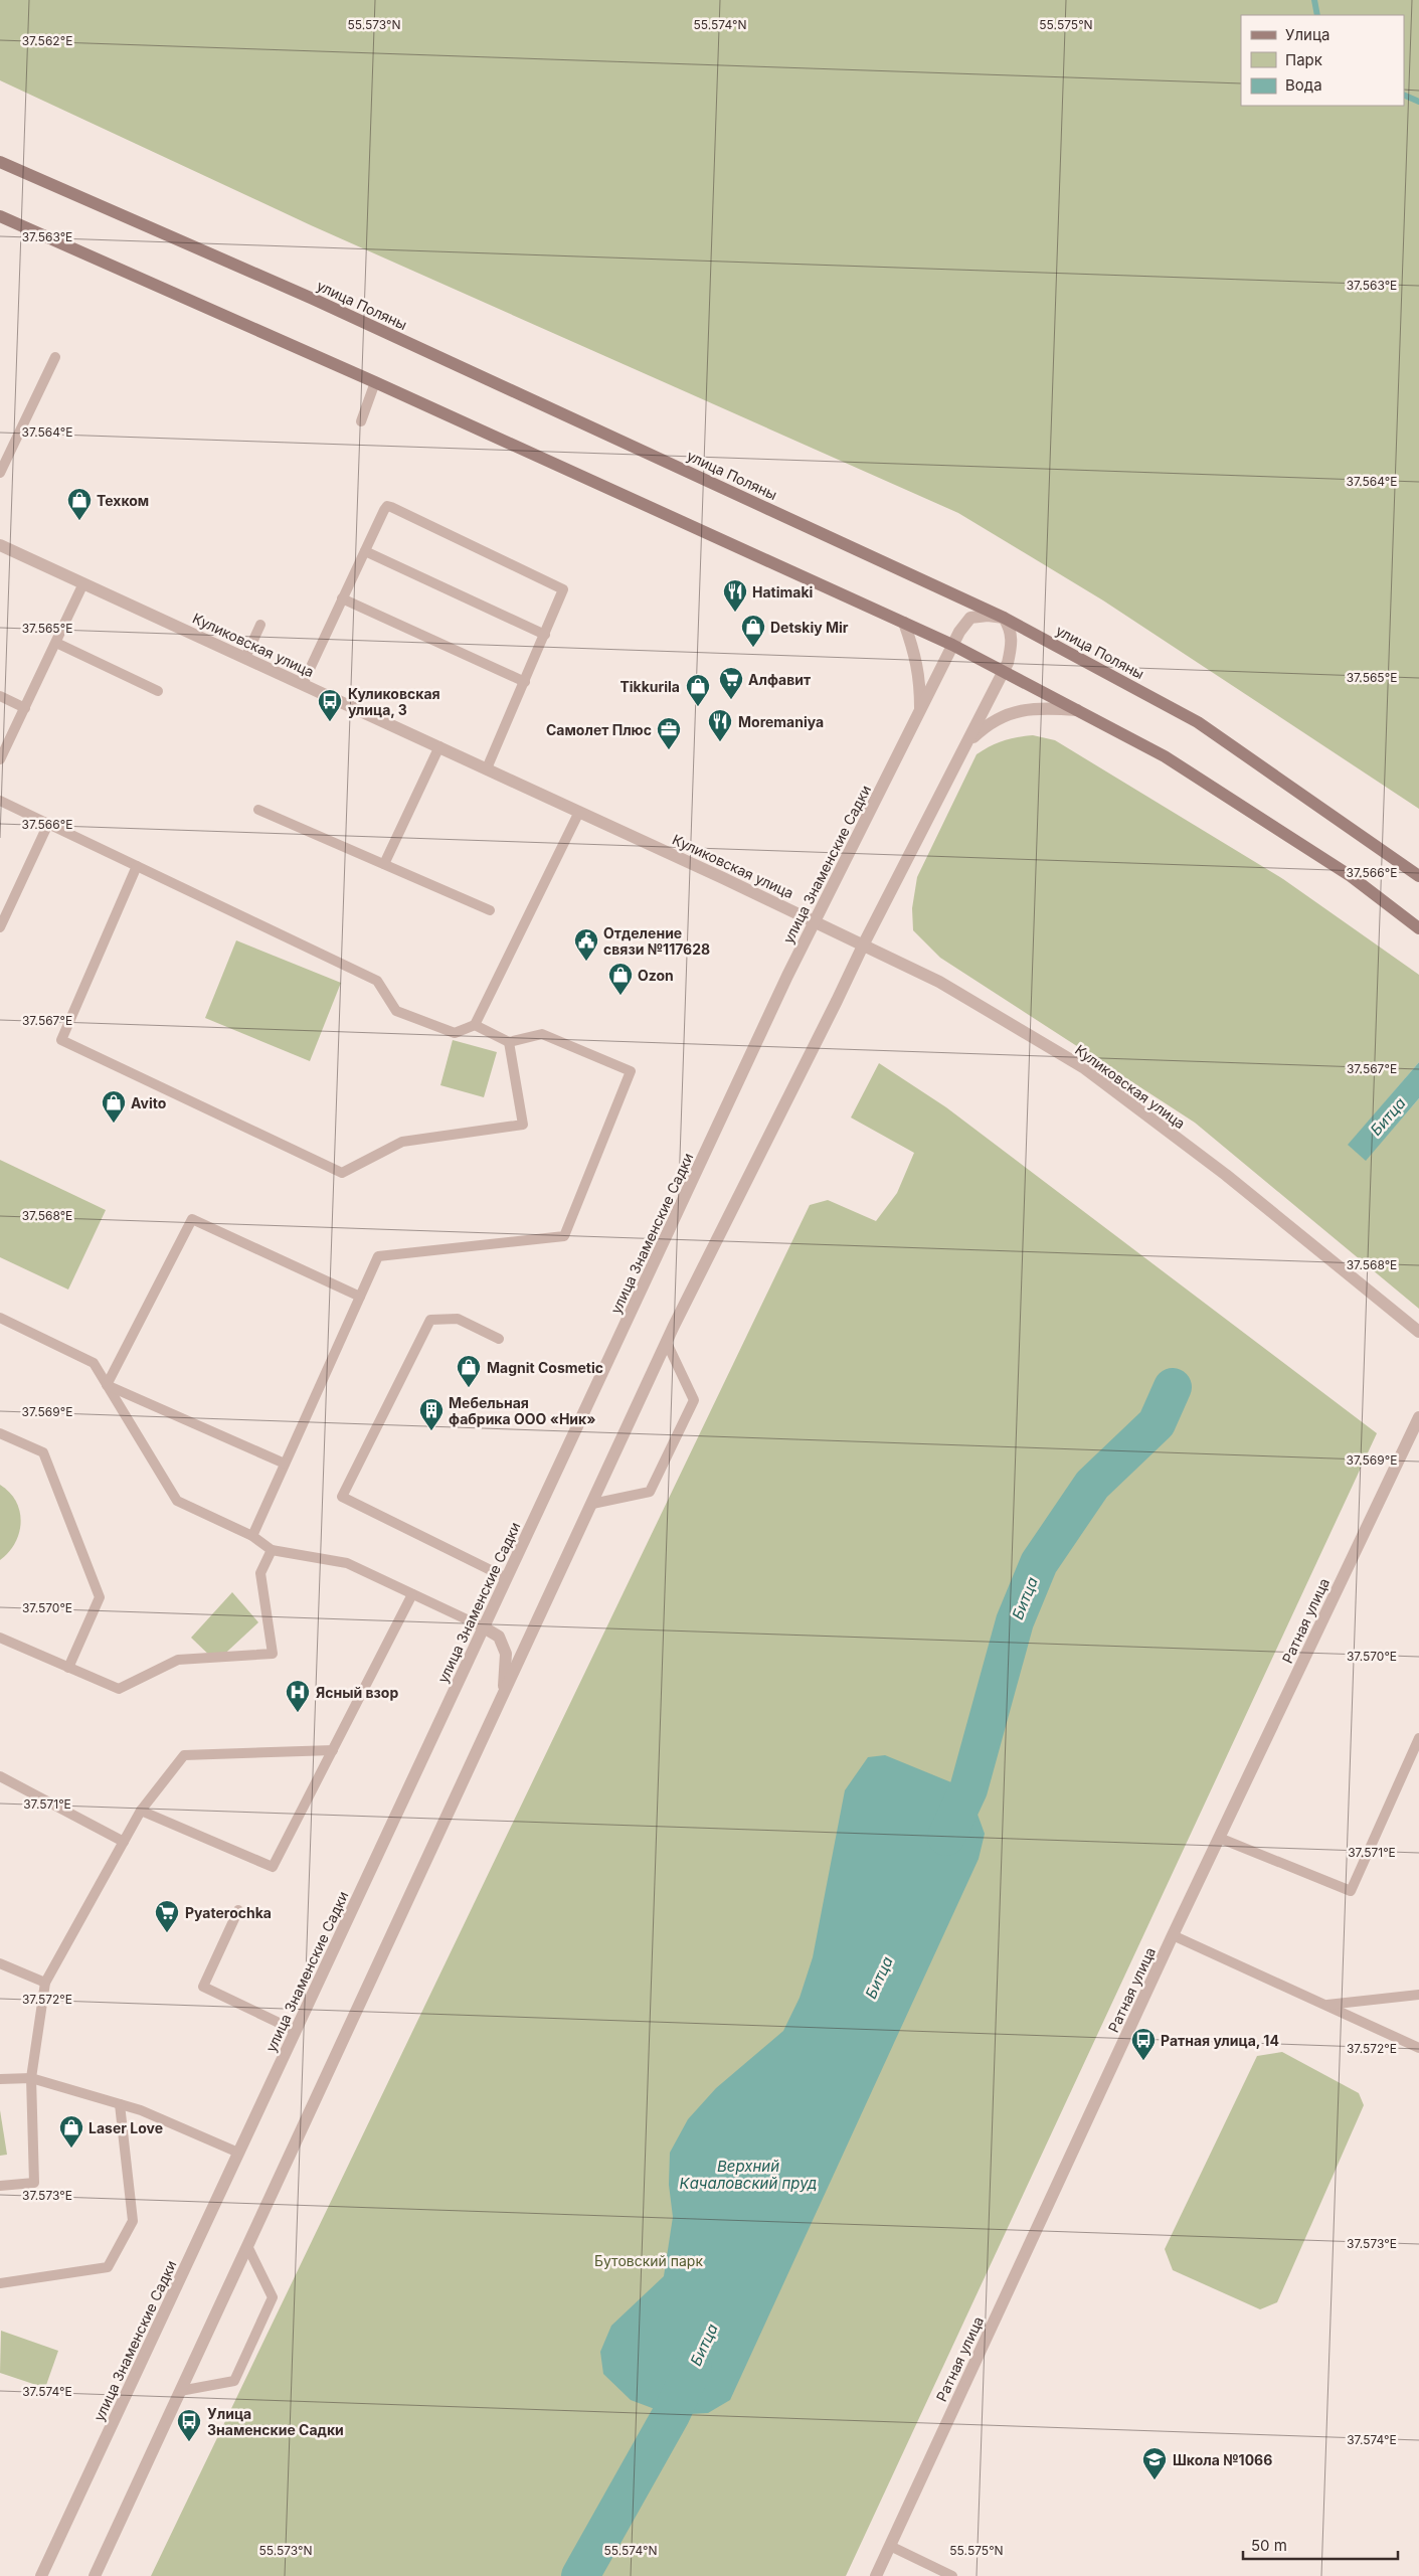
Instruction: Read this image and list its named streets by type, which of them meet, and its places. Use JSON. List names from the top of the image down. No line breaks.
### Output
{"streets":{"main road":["улица Поляны"],"street":["Куликовская улица","улица Знаменские Садки","Ратная улица"]},"crossings":[["улица Поляны","улица Знаменские Садки"],["Куликовская улица","улица Знаменские Садки"]],"water":["Битца","Верхний Качаловский пруд"],"parks":["Бутовский парк"],"places":{"shop":["Техком","Detskiy Mir","Tikkurila","Ozon","Avito","Magnit Cosmetic","Laser Love"],"restaurant":["Hatimaki","Moremaniya"],"supermarket":["Алфавит","Pyaterochka"],"bus stop":["Куликовская улица, 3","Ратная улица, 14","Улица Знаменские Садки"],"office":["Самолет Плюс"],"public building":["Отделение связи №117628"],"building":["Мебельная фабрика ООО «Ник»"],"hospital":["Ясный взор"],"school or university":["Школа №1066"]},"legend":["Улица","Парк","Вода"],"scale_bar":"50 m","coordinates":["55.573°N","55.574°N","55.575°N","37.562°E","37.563°E","37.564°E","37.565°E","37.566°E","37.567°E","37.568°E","37.569°E","37.570°E","37.571°E","37.572°E","37.573°E","37.574°E"]}
